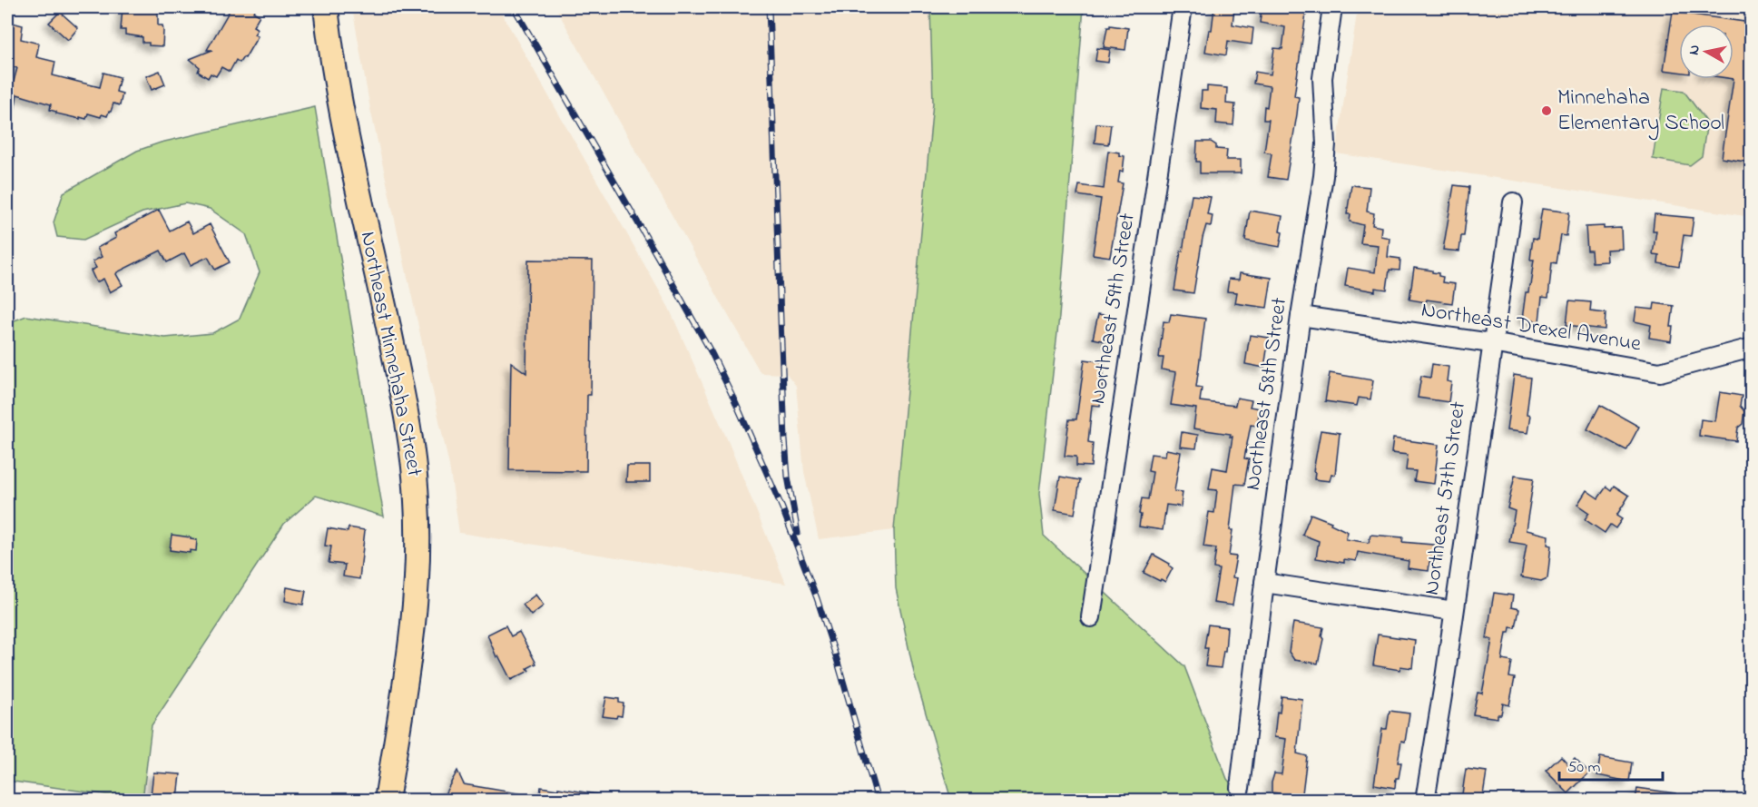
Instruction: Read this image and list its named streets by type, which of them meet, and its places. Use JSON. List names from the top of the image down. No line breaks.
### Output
{"streets":{"main road":["Northeast Minnehaha Street"],"street":["Northeast 59th Street","Northeast Drexel Avenue","Northeast 58th Street","Northeast 57th Street"]},"crossings":[["Northeast Drexel Avenue","Northeast 58th Street"],["Northeast Drexel Avenue","Northeast 57th Street"]],"places":["Minnehaha Elementary School"],"scale_bar":"50 m","north":"left"}
